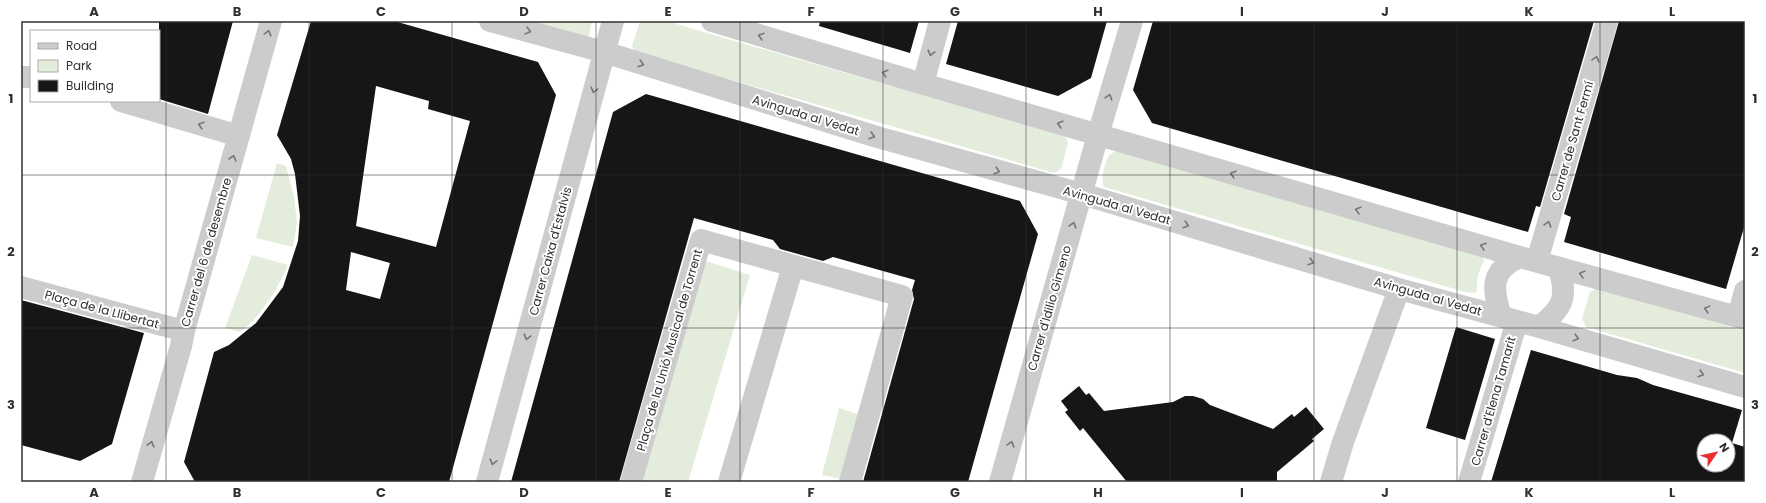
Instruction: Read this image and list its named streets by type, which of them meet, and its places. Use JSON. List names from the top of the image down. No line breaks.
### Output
{"streets":{"street":["Avinguda al Vedat","Carrer de Sant Fermí","Carrer Caixa d'Estalvis","Carrer del 6 de desembre","Carrer d'Idilio Gimeno","Plaça de la Llibertat","Plaça de la Unió Musical de Torrent","Carrer d'Elena Tamarit"]},"crossings":[["Avinguda al Vedat","Carrer de Sant Fermí"],["Avinguda al Vedat","Carrer Caixa d'Estalvis"],["Avinguda al Vedat","Carrer d'Idilio Gimeno"],["Avinguda al Vedat","Carrer d'Elena Tamarit"],["Carrer de Sant Fermí","Carrer d'Elena Tamarit"],["Carrer del 6 de desembre","Plaça de la Llibertat"]],"one_way":["Carrer de Sant Fermí","Carrer Caixa d'Estalvis","Carrer del 6 de desembre","Carrer d'Idilio Gimeno"],"legend":["Road","Park","Building"],"north":"top right","grid":{"columns":["A","B","C","D","E","F","G","H","I","J","K","L"],"rows":["1","2","3"]}}
